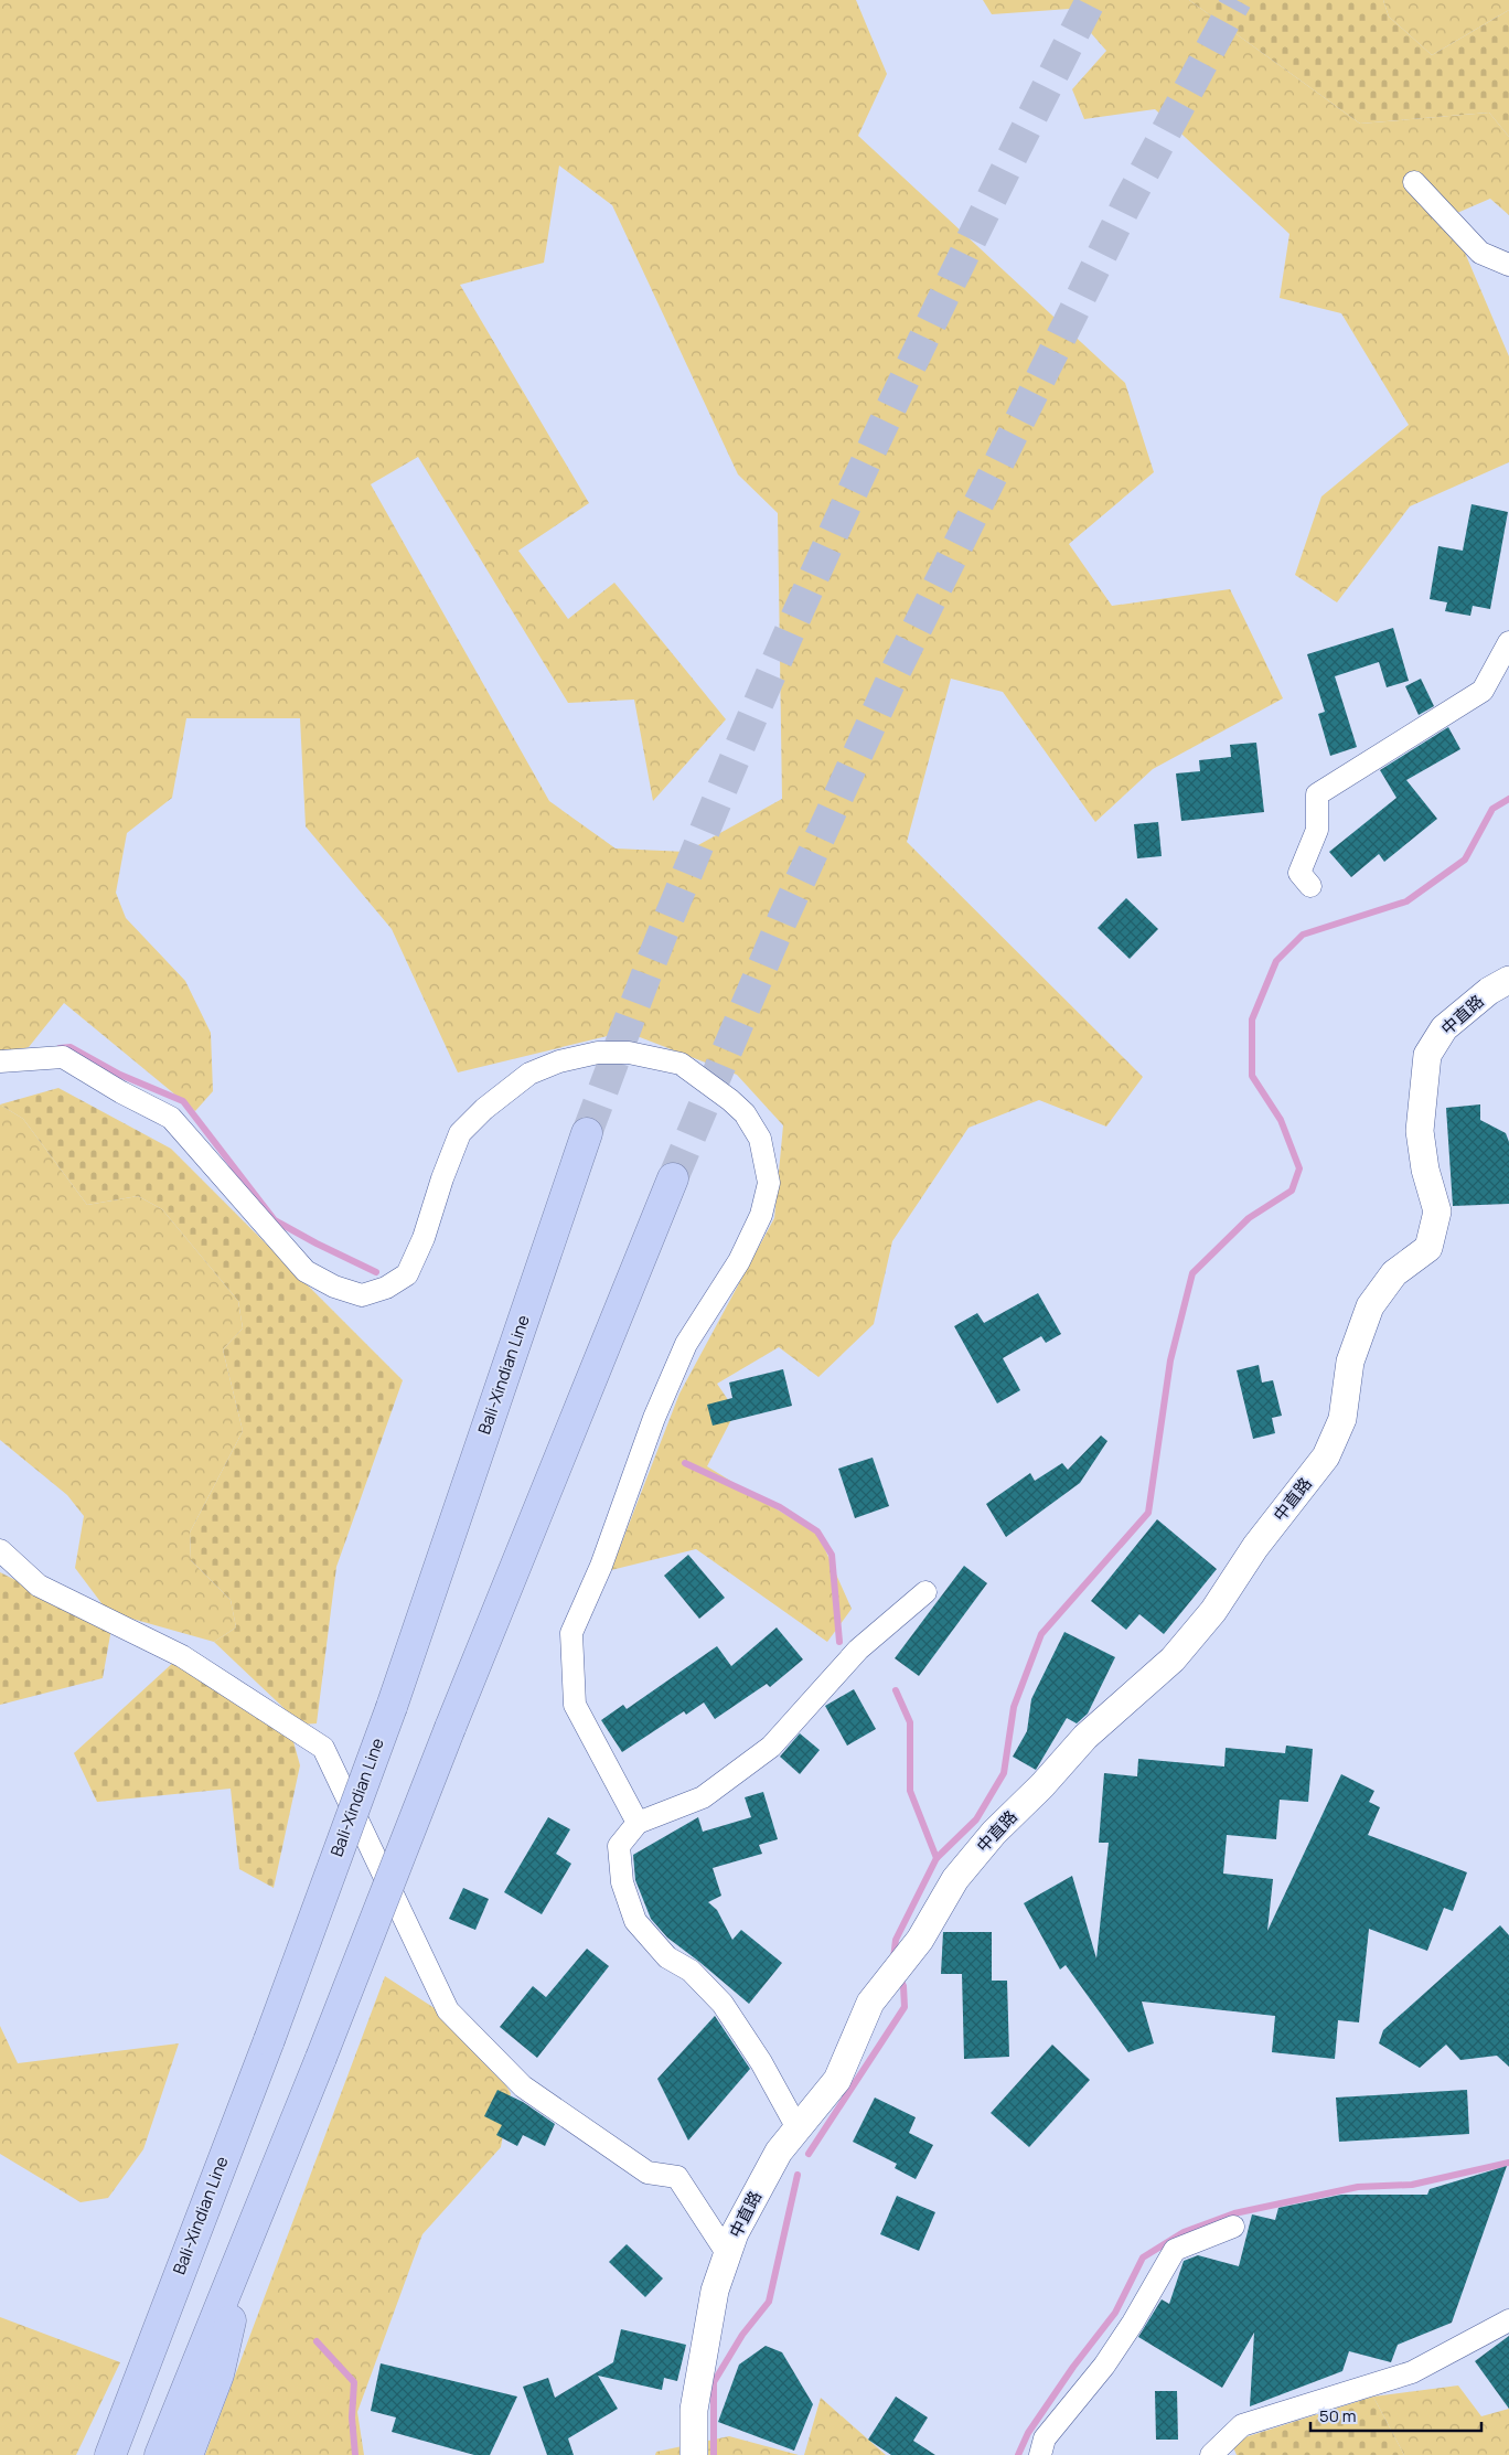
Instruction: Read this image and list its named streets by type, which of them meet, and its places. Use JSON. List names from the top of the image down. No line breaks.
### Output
{"streets":{"highway":["Bali-Xindian Line"],"street":["中直路"]},"scale_bar":"50 m"}
